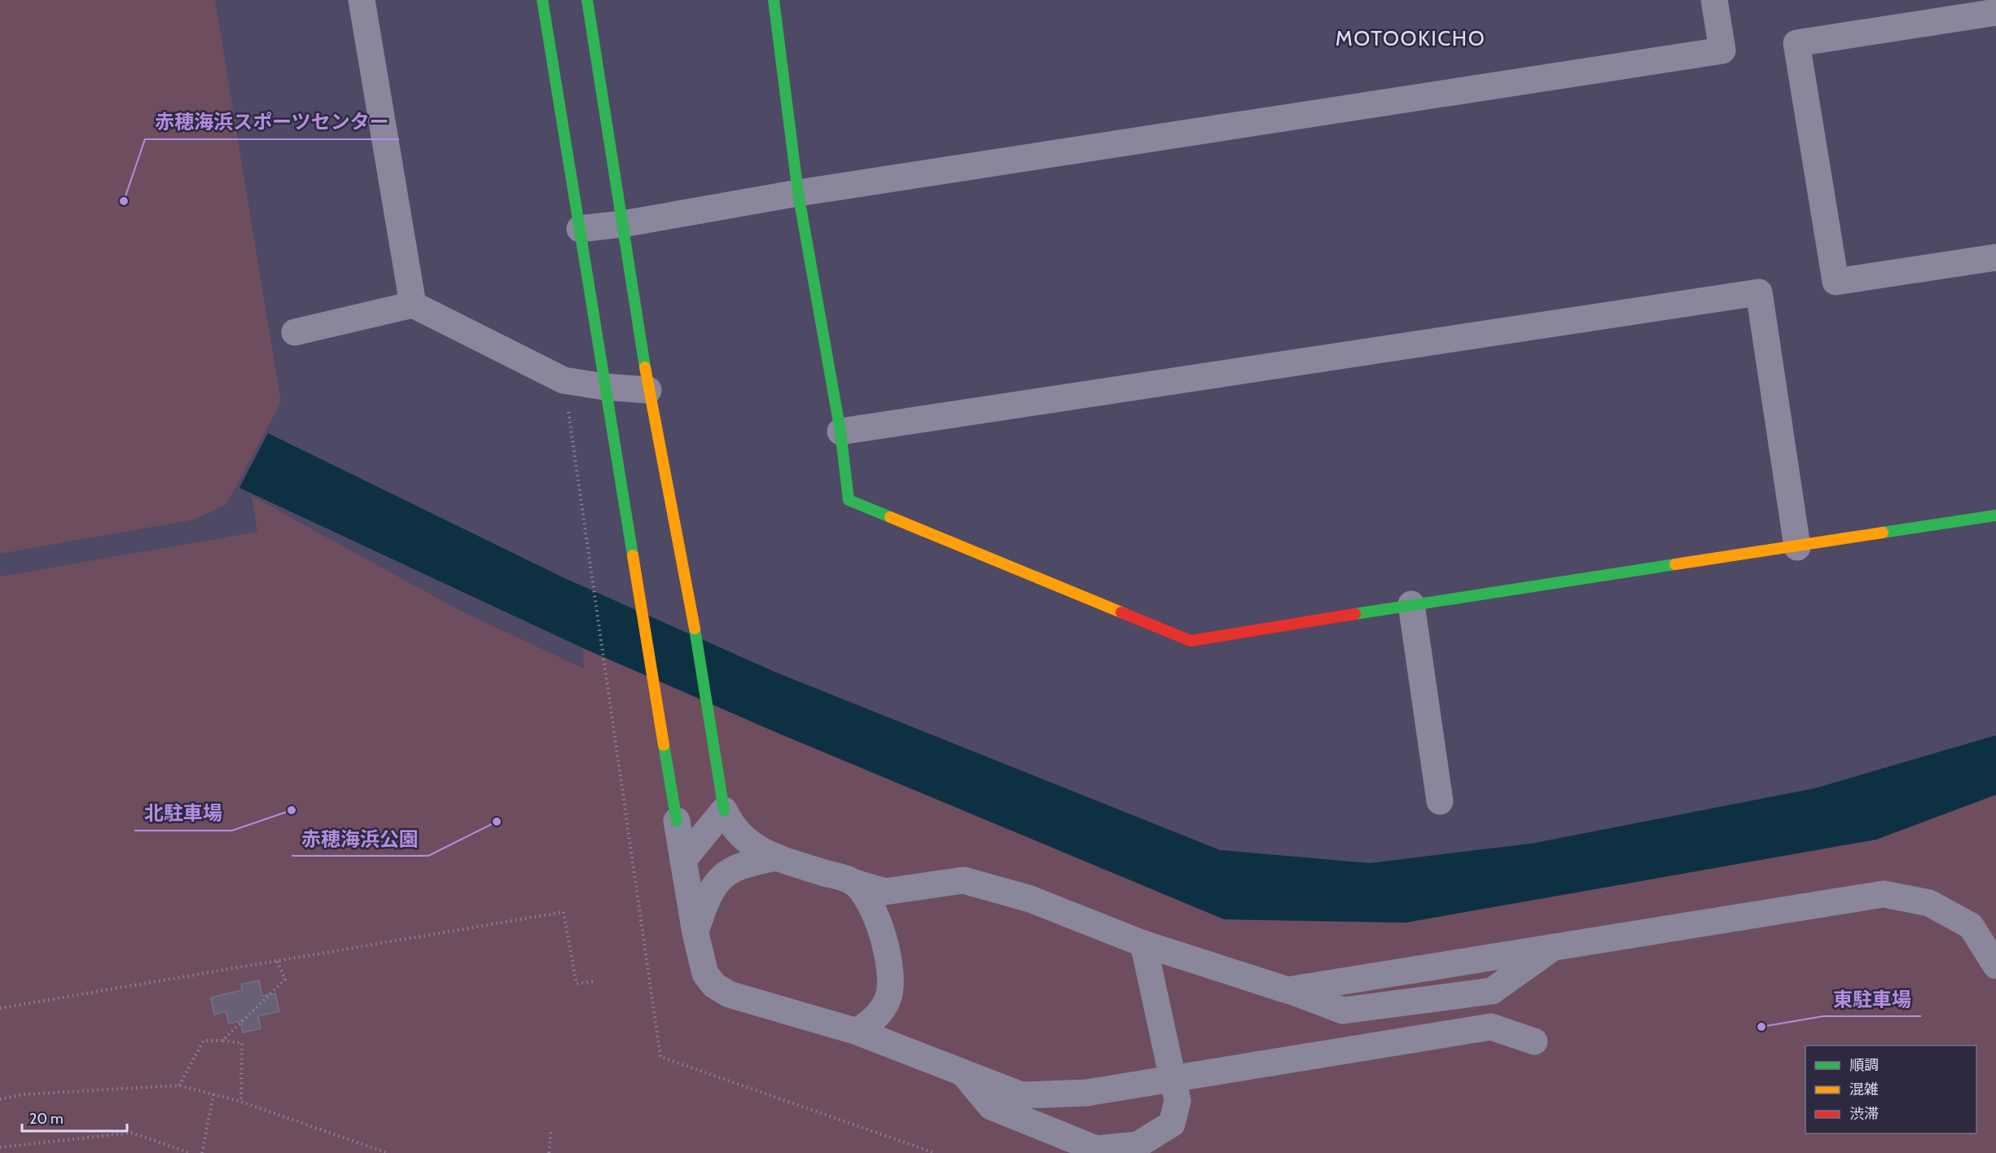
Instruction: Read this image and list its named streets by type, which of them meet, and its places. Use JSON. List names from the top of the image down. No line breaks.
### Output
{"districts":["MOTOOKICHO"],"places":["赤穂海浜スポーツセンター","北駐車場","赤穂海浜公園","東駐車場"],"legend":["順調","混雑","渋滞"],"scale_bar":"20 m"}
